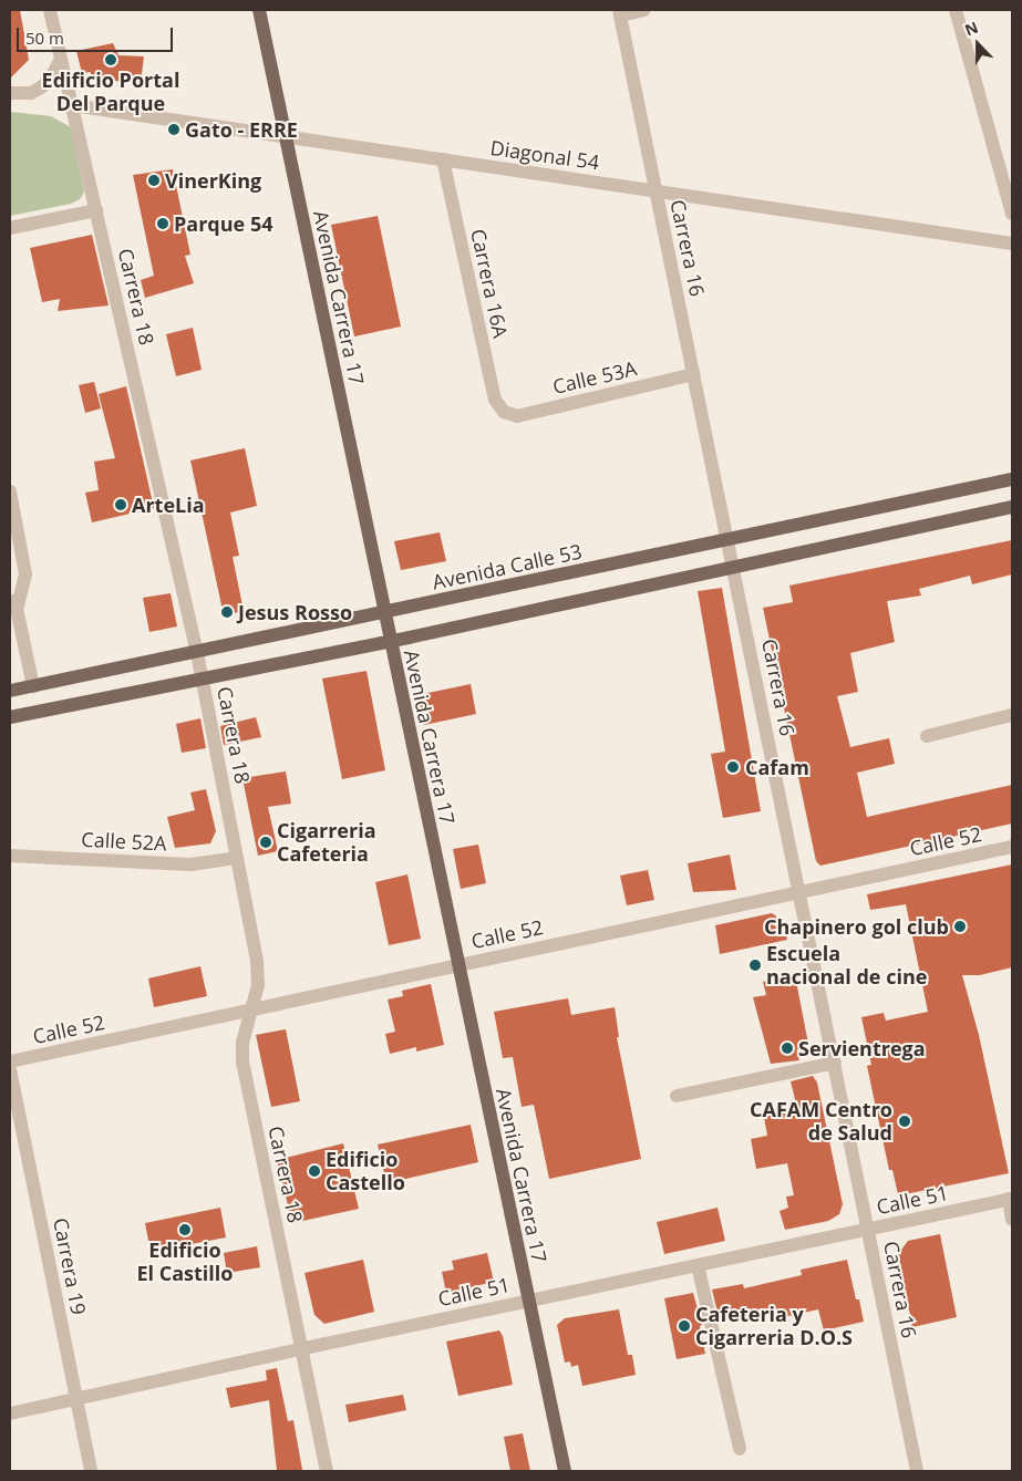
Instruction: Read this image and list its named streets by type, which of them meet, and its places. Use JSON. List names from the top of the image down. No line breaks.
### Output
{"streets":{"main road":["Avenida Carrera 17","Avenida Calle 53"],"street":["Diagonal 54","Carrera 16","Carrera 16A","Carrera 18","Calle 53A","Calle 52A","Calle 52","Calle 51","Carrera 19"]},"crossings":[["Diagonal 54","Carrera 16"],["Diagonal 54","Carrera 16A"],["Diagonal 54","Carrera 18"],["Diagonal 54","Avenida Carrera 17"],["Carrera 16","Calle 53A"],["Carrera 16","Avenida Calle 53"],["Carrera 16","Calle 52"],["Carrera 16","Calle 51"],["Carrera 16A","Calle 53A"],["Carrera 18","Avenida Calle 53"],["Carrera 18","Calle 52A"],["Carrera 18","Calle 52"],["Carrera 18","Calle 51"],["Avenida Carrera 17","Avenida Calle 53"],["Avenida Carrera 17","Calle 52"],["Avenida Carrera 17","Calle 51"],["Calle 51","Carrera 19"]],"places":["Edificio Portal Del Parque","Gato - ERRE","VinerKing","Parque 54","ArteLia","Jesus Rosso","Cafam","Cigarreria Cafeteria","Chapinero gol club","Escuela nacional de cine","Servientrega","CAFAM Centro de Salud","Edificio Castello","Edificio El Castillo","Cafeteria y Cigarreria D.O.S"],"scale_bar":"50 m","north":"top"}
